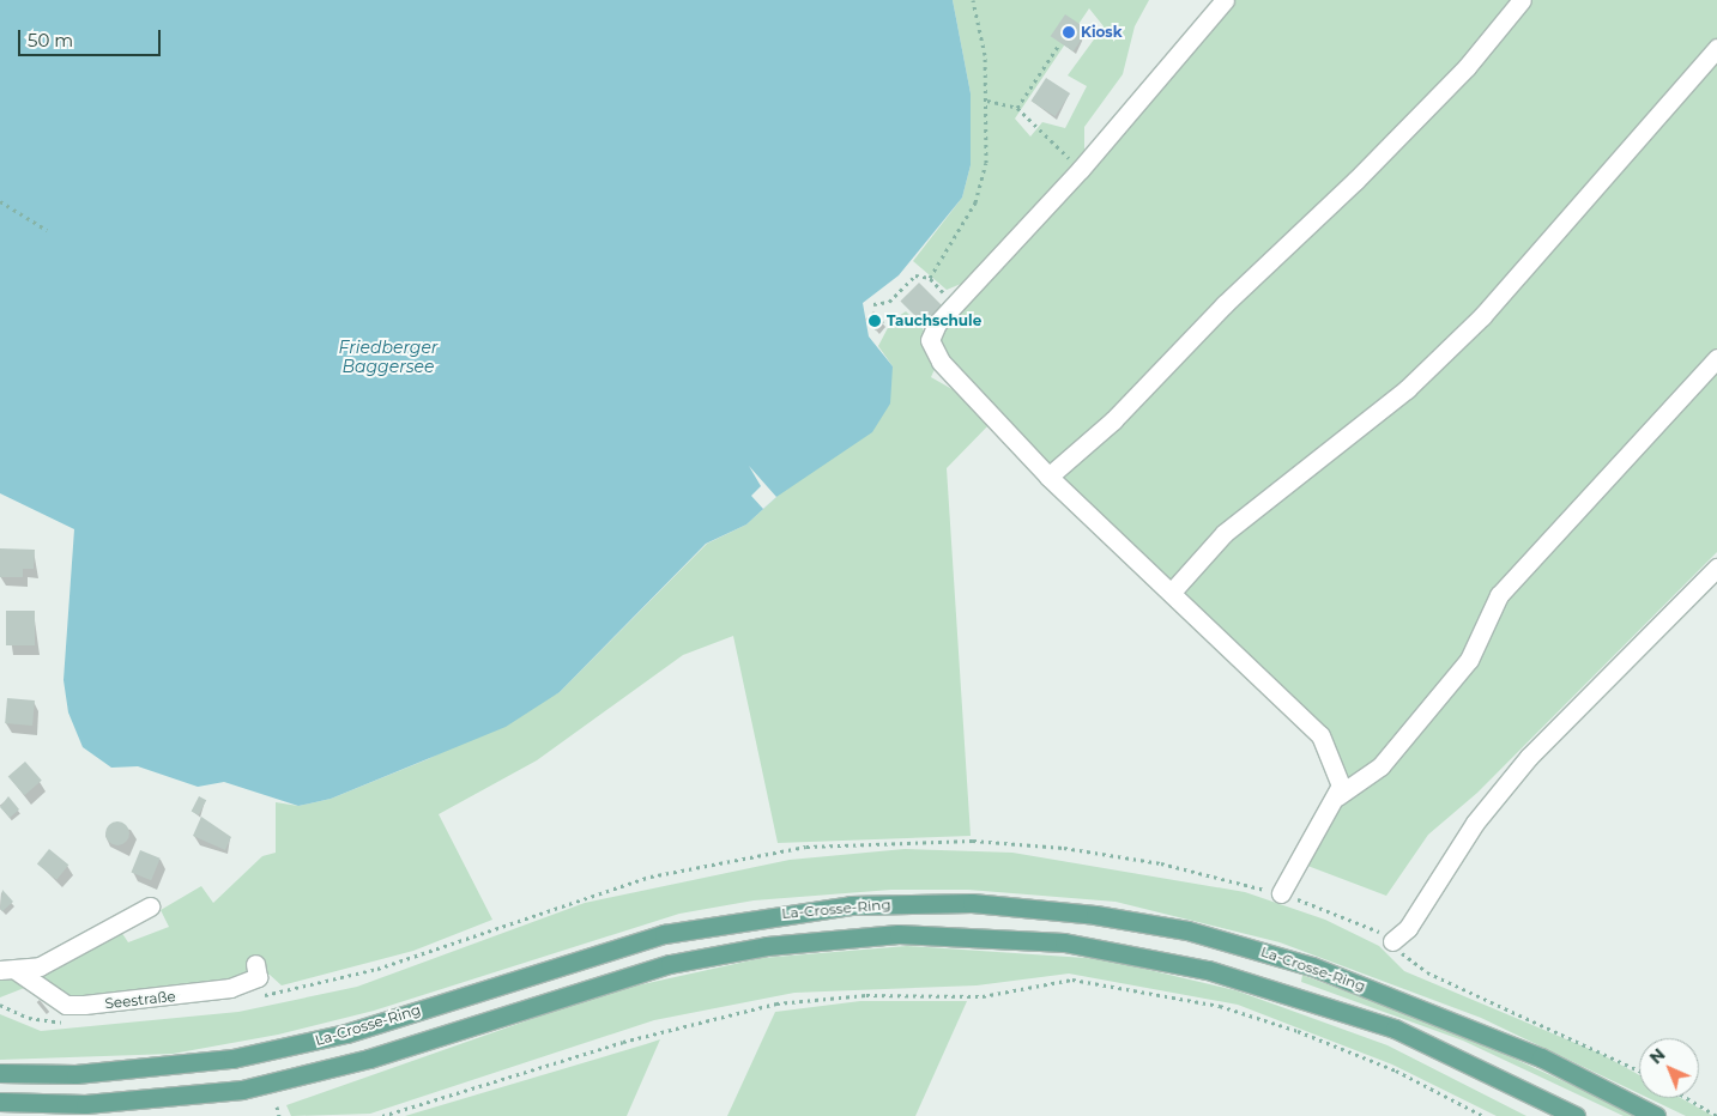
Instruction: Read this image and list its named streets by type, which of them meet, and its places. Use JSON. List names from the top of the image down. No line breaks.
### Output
{"streets":{"main road":["La-Crosse-Ring"],"lane":["Seestraße"]},"water":["Friedberger Baggersee"],"places":["Kiosk","Tauchschule"],"scale_bar":"50 m","north":"top left"}
